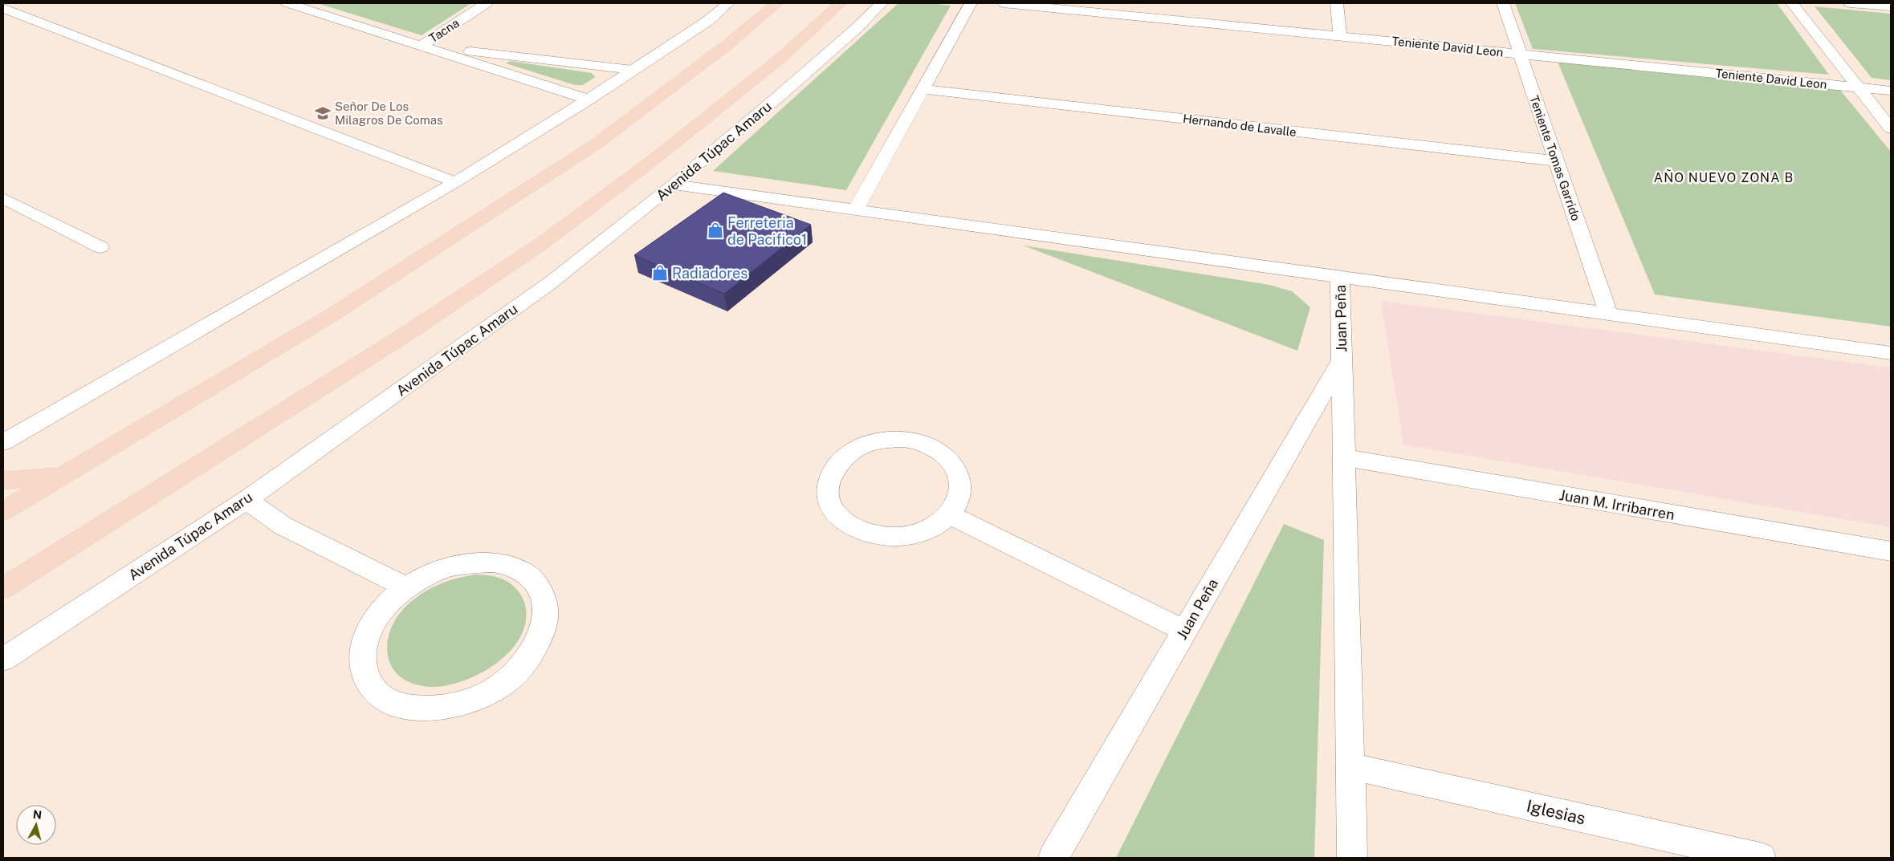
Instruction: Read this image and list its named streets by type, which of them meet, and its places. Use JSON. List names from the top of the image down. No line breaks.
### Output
{"streets":{"highway":["Avenida Túpac Amaru"],"street":["Tacna","Teniente David Leon","Hernando de Lavalle","Teniente Tomas Garrido","Juan Peña","Juan M. Irribarren","Iglesias"]},"crossings":[["Teniente David Leon","Teniente Tomas Garrido"],["Hernando de Lavalle","Teniente Tomas Garrido"],["Juan Peña","Juan M. Irribarren"],["Juan Peña","Iglesias"]],"districts":["AÑO NUEVO ZONA B"],"places":{"school or university":["Señor De Los Milagros De Comas"],"shop":["Ferreteria de Pacifico1","Radiadores"]},"north":"top"}
